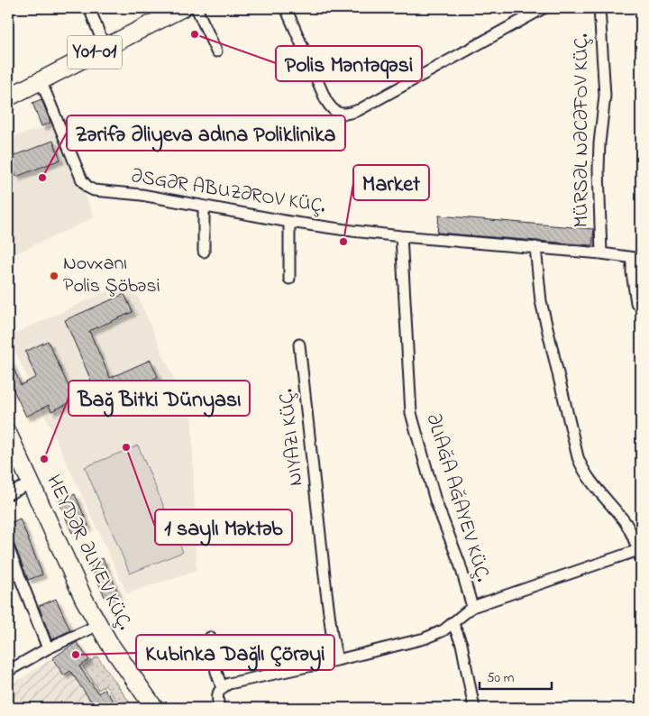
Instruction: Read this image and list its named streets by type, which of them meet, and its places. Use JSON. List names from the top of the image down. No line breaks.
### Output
{"streets":{"main road":["Y01-01","HEYDƏR ƏLIYEV KÜÇ."],"street":["MÜRSƏL NƏCƏFOV KÜÇ.","ƏSGƏR ABUZƏROV KÜÇ.","NIYAZI KÜÇ.","ƏLIAĞA AĞAYEV KÜÇ."]},"crossings":[["Y01-01","ƏSGƏR ABUZƏROV KÜÇ."],["MÜRSƏL NƏCƏFOV KÜÇ.","ƏSGƏR ABUZƏROV KÜÇ."],["ƏSGƏR ABUZƏROV KÜÇ.","ƏLIAĞA AĞAYEV KÜÇ."]],"places":["Polis Məntəqəsi","Zərifə Əliyeva adına Poliklinika","Market","Novxanı Polis Şöbəsi","1 saylı Məktəb","Bağ Bitki Dünyası","Kubinka Dağlı Çörəyi"],"scale_bar":"50 m"}
